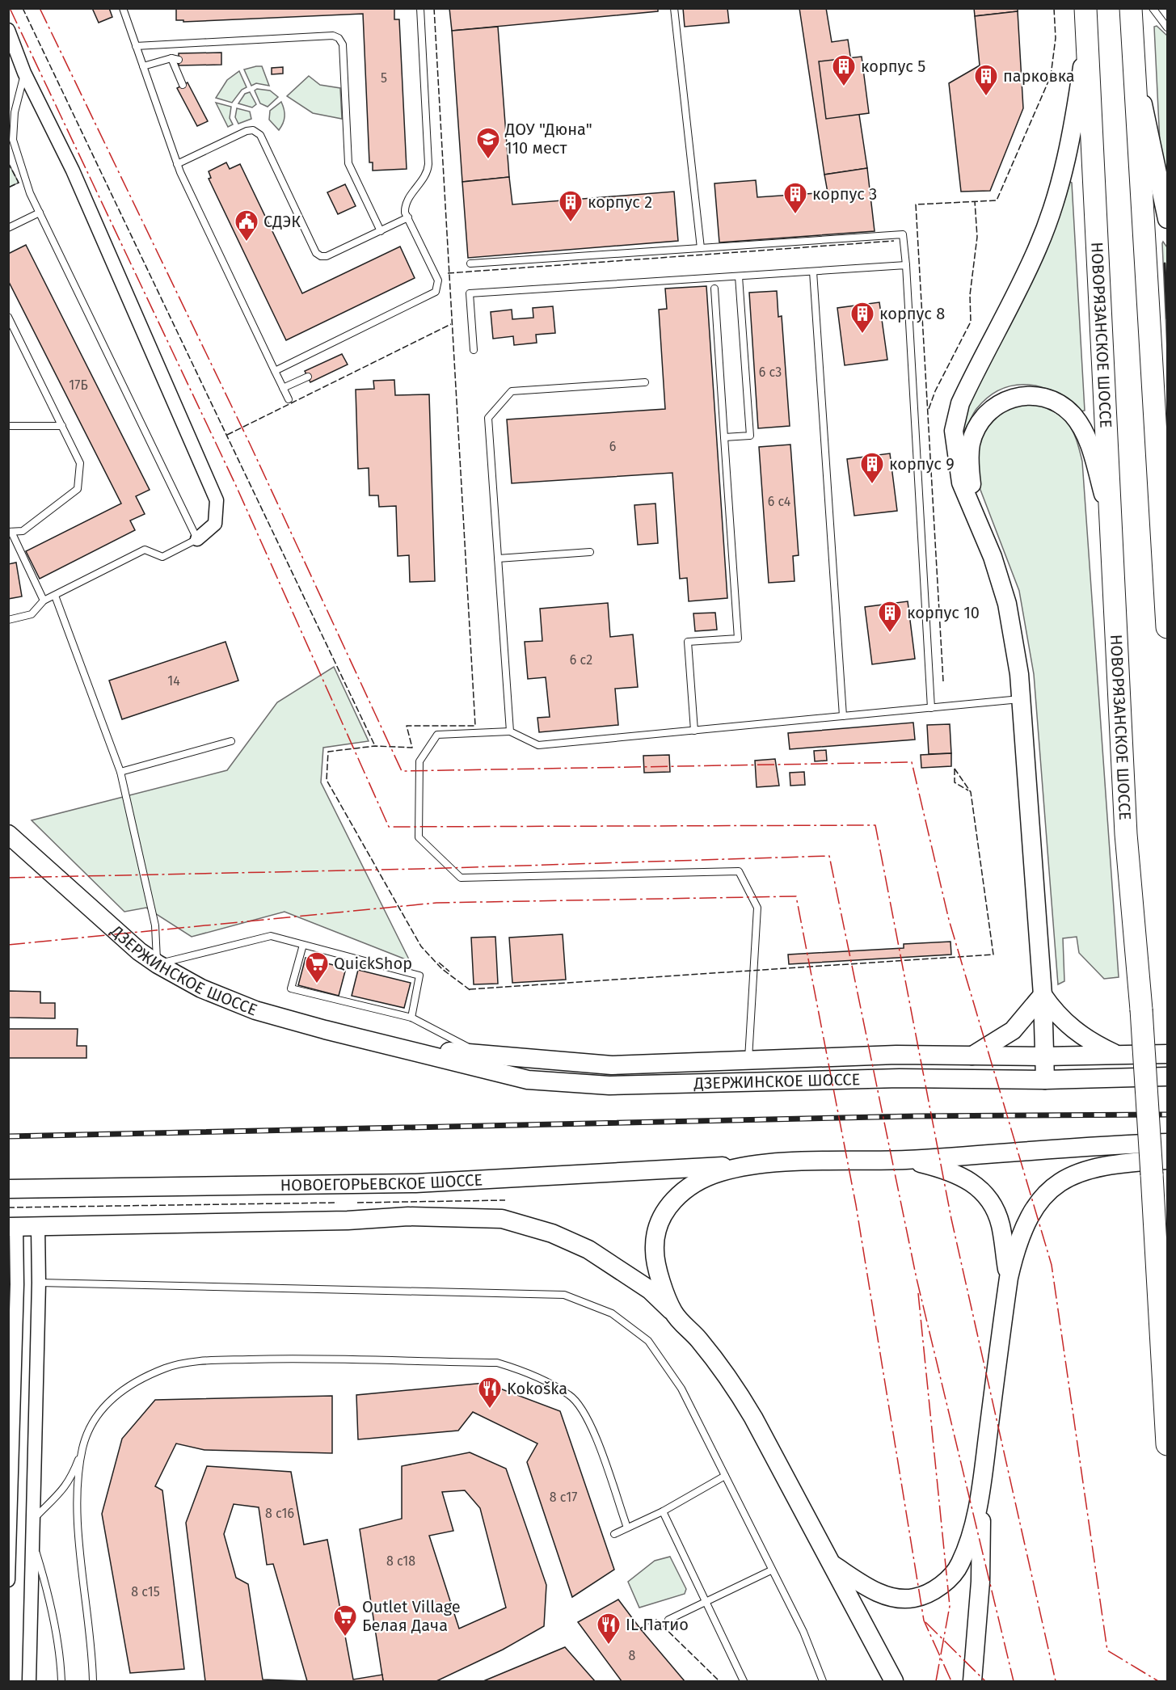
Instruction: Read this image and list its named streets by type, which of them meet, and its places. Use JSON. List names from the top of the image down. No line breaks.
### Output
{"streets":{"highway":["НОВОРЯЗАНСКОЕ ШОССЕ"],"main road":["ДЗЕРЖИНСКОЕ ШОССЕ","НОВОЕГОРЬЕВСКОЕ ШОССЕ"]},"places":{"building":["корпус 5","парковка","корпус 3","корпус 2","корпус 8","корпус 9","корпус 10"],"school or university":["ДОУ \"Дюна\" 110 мест"],"public building":["СДЭК"],"supermarket":["QuickShop","Outlet Village Белая Дача"],"restaurant":["Kokoška","IL Патио"]},"house_numbers":["5","6 с3","17Б","6","6 с4","6 с2","14","8 с17","8 с16","8 с18","8 с15","8"]}
